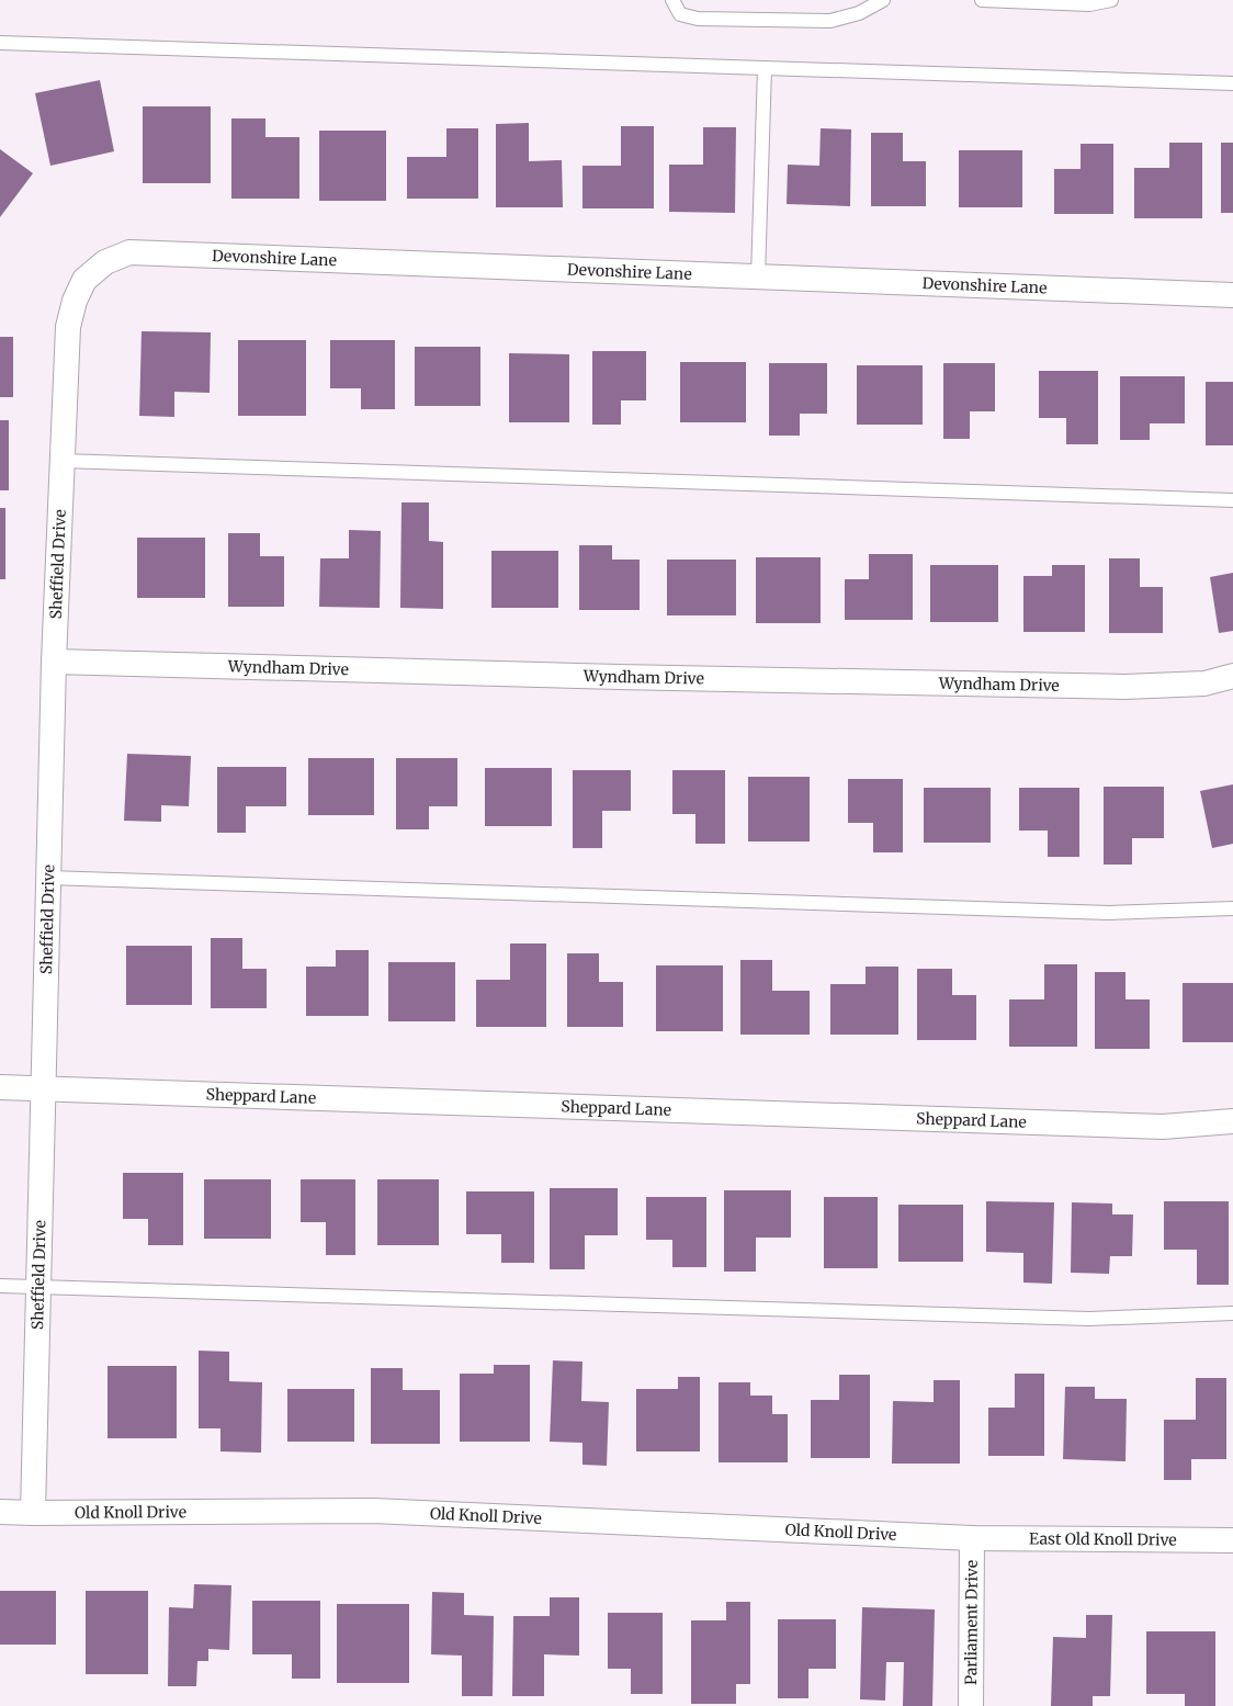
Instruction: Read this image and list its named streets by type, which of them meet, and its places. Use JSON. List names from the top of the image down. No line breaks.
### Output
{"streets":{"street":["Devonshire Lane","Sheffield Drive","Wyndham Drive","Sheppard Lane","Old Knoll Drive","East Old Knoll Drive","Parliament Drive"]},"crossings":[["Devonshire Lane","Sheffield Drive"],["Sheffield Drive","Wyndham Drive"],["Sheffield Drive","Sheppard Lane"],["Sheffield Drive","Old Knoll Drive"],["Old Knoll Drive","East Old Knoll Drive"],["Old Knoll Drive","Parliament Drive"],["East Old Knoll Drive","Parliament Drive"]]}
